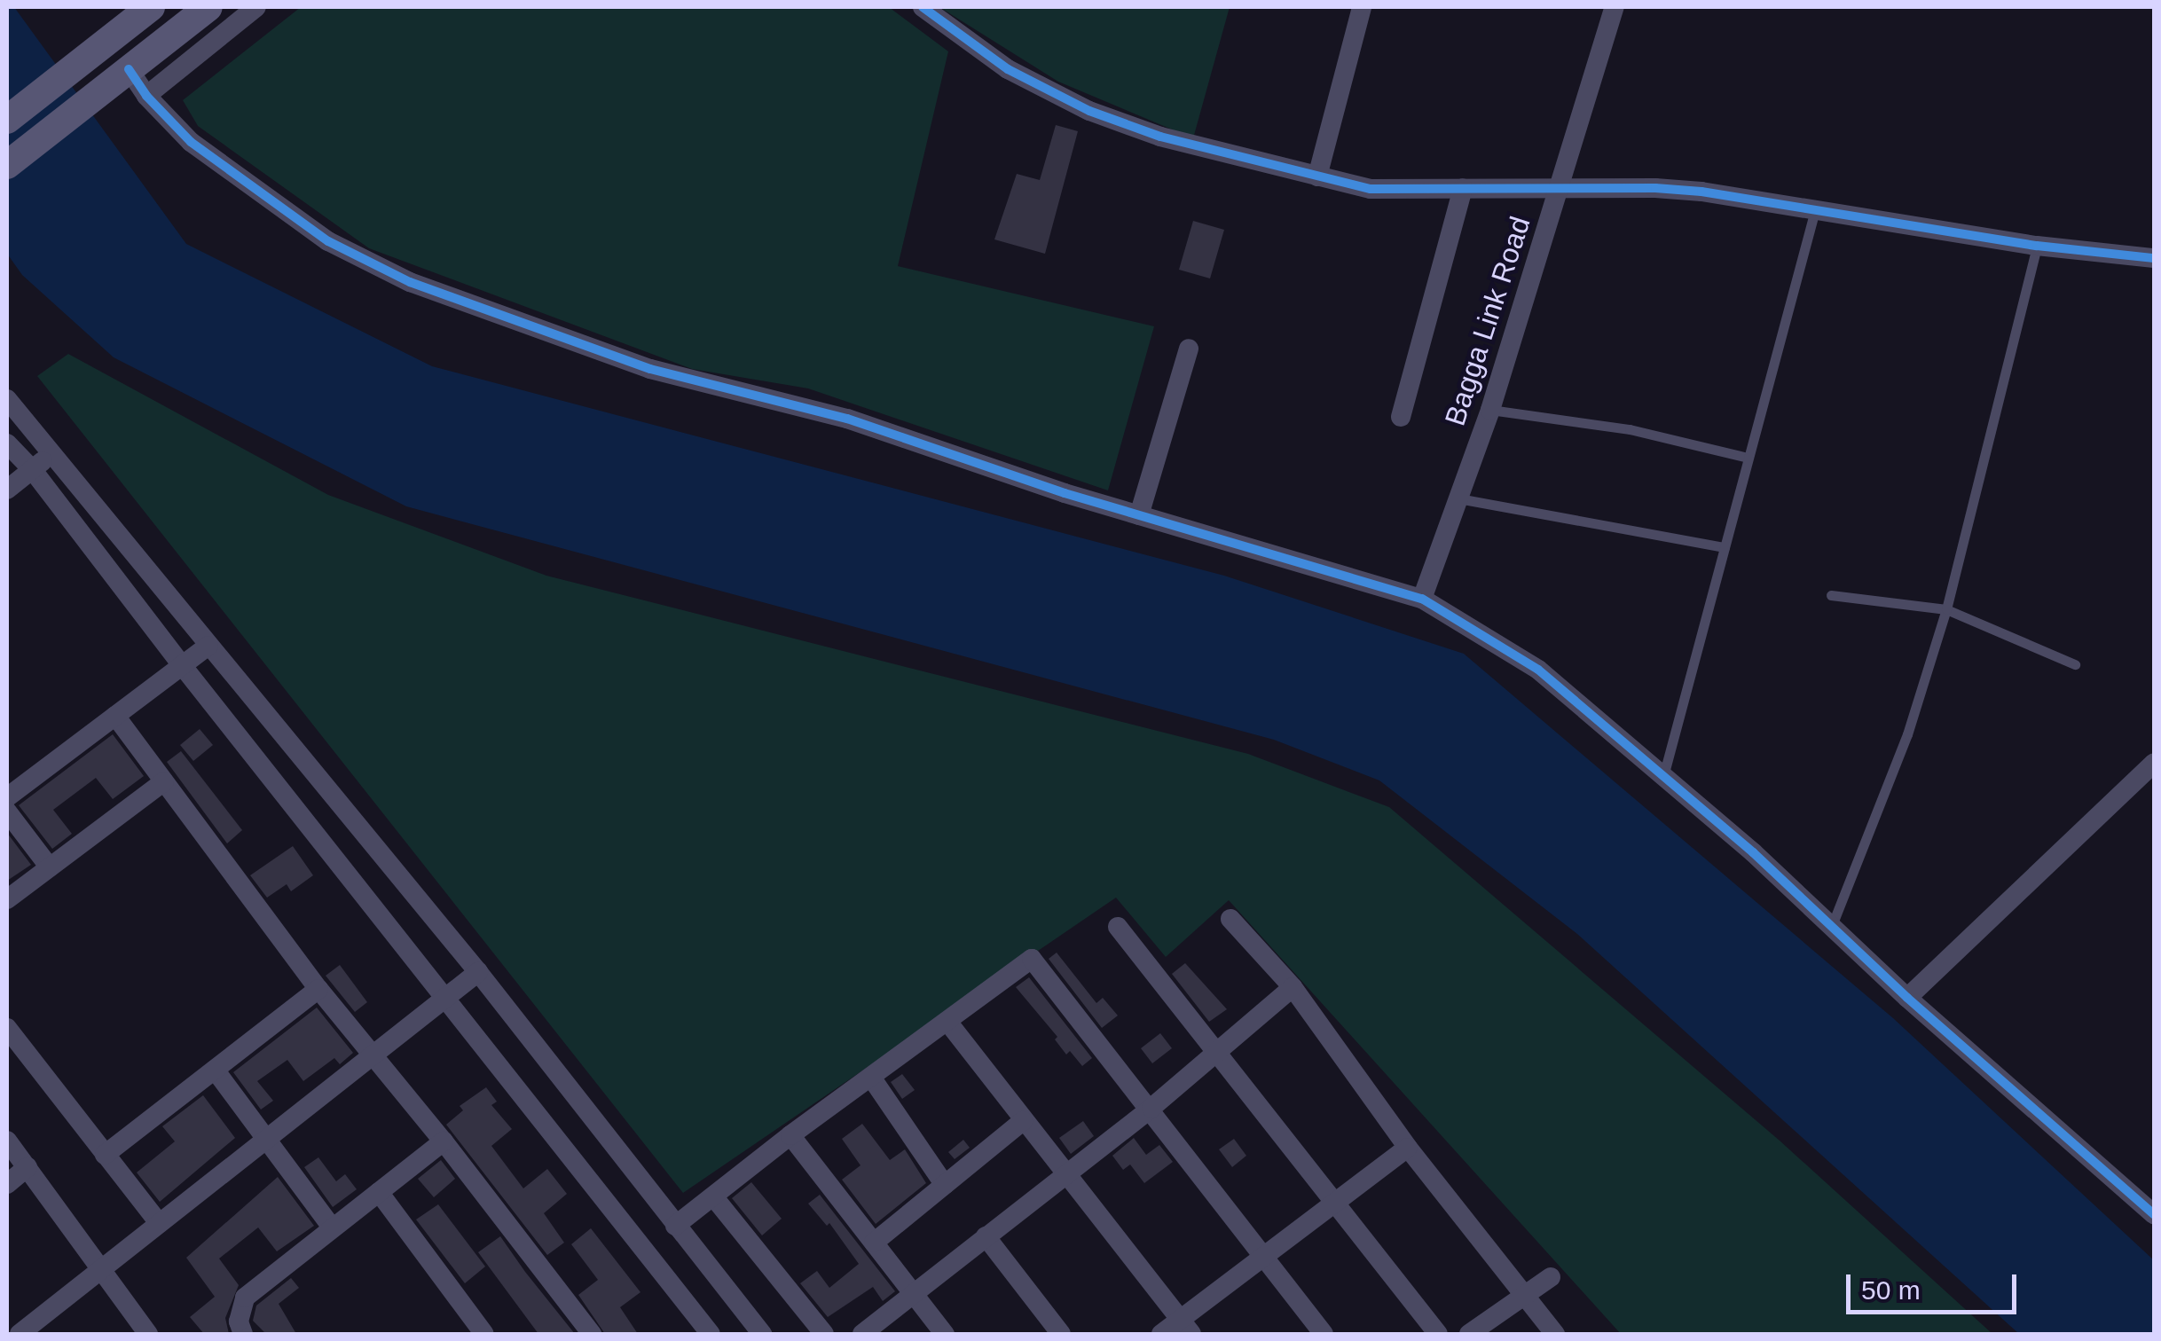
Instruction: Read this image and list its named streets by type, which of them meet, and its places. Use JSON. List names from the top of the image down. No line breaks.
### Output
{"streets":{"street":["Bagga Link Road"]},"scale_bar":"50 m"}
